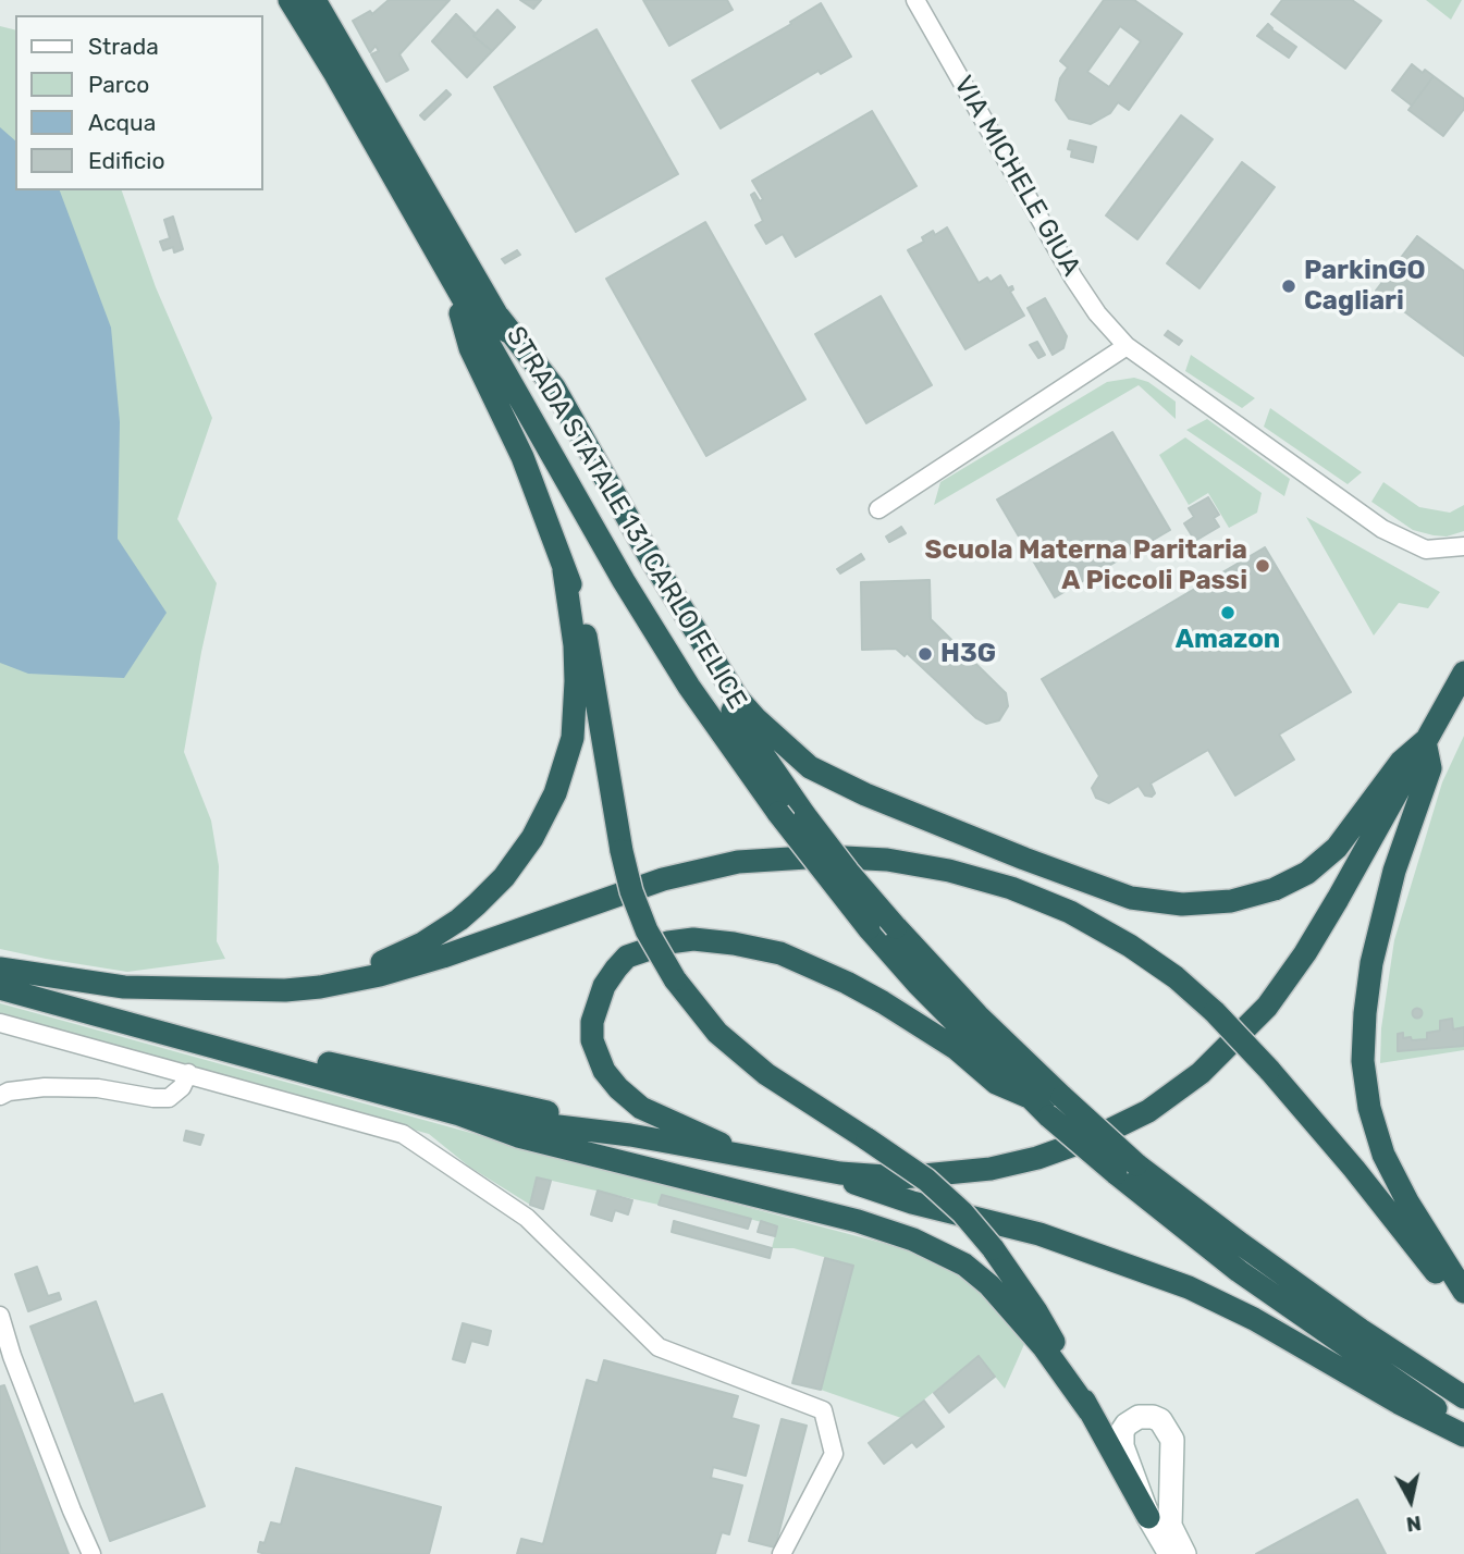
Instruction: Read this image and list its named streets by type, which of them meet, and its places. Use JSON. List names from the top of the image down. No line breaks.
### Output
{"streets":{"highway":["STRADA STATALE 131 CARLO FELICE"],"street":["VIA MICHELE GIUA"]},"places":["ParkinGO Cagliari","Scuola Materna Paritaria A Piccoli Passi","Amazon","H3G"],"legend":["Strada","Parco","Acqua","Edificio"],"north":"bottom"}
